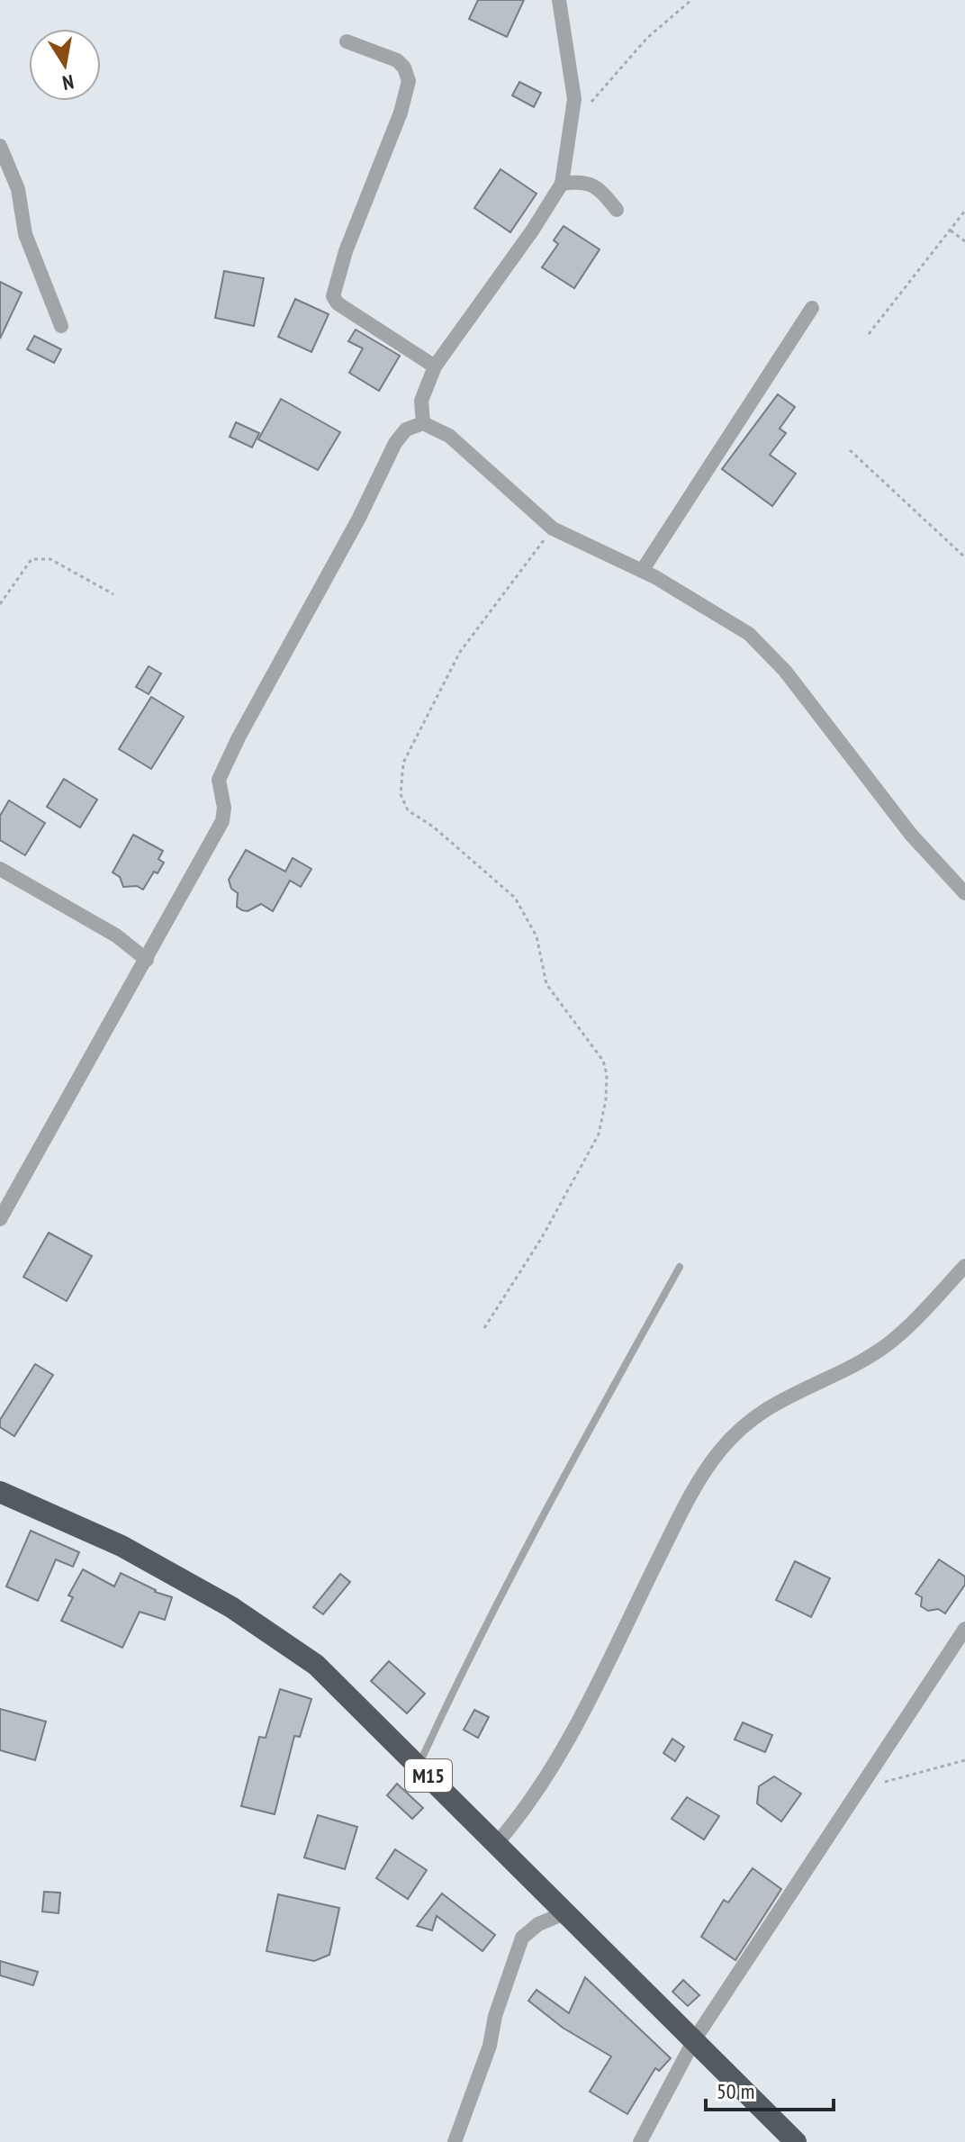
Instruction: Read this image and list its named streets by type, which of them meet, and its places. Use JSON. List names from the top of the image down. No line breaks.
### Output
{"streets":{"highway":["M15"]},"scale_bar":"50 m","north":"bottom"}
